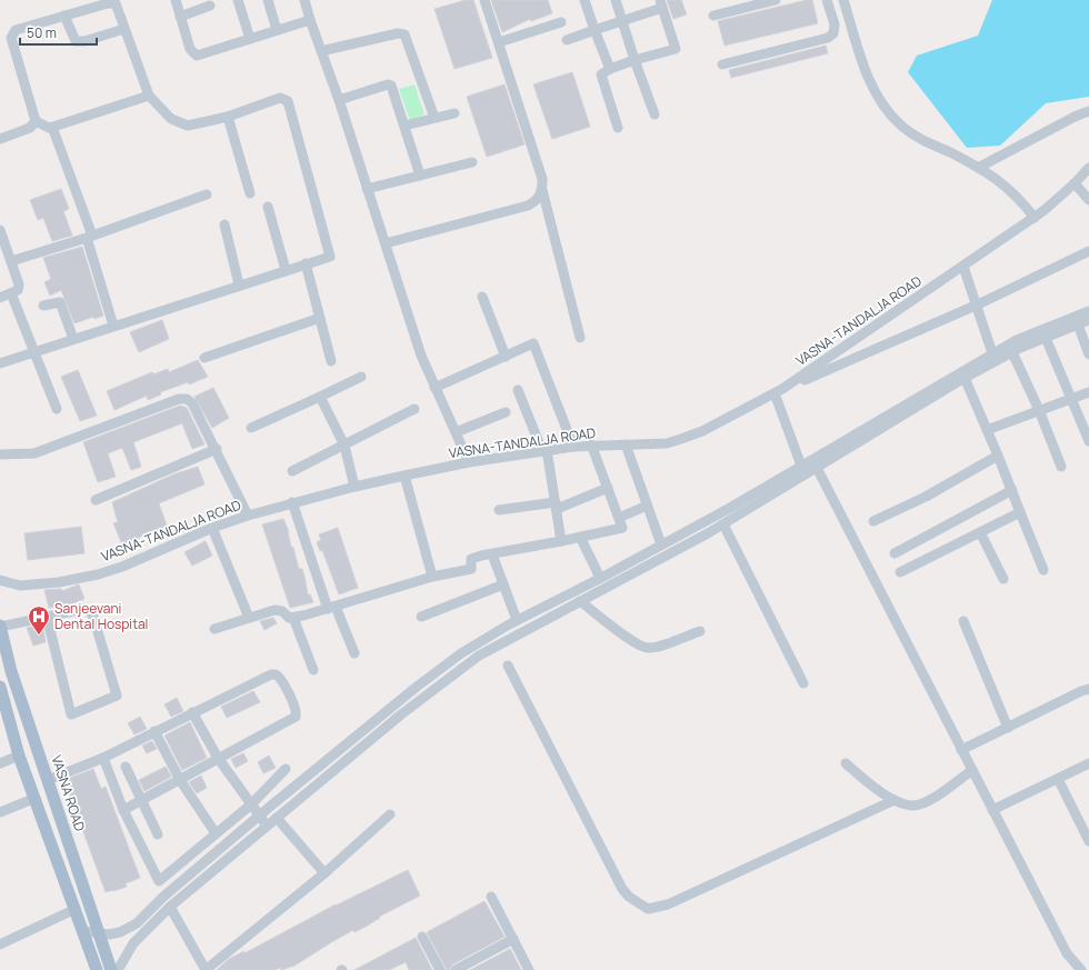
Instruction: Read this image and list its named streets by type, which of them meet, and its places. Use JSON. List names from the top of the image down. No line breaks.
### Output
{"streets":{"main road":["VASNA ROAD"],"street":["VASNA-TANDALJA ROAD"]},"places":{"hospital":["Sanjeevani Dental Hospital"]},"scale_bar":"50 m"}
